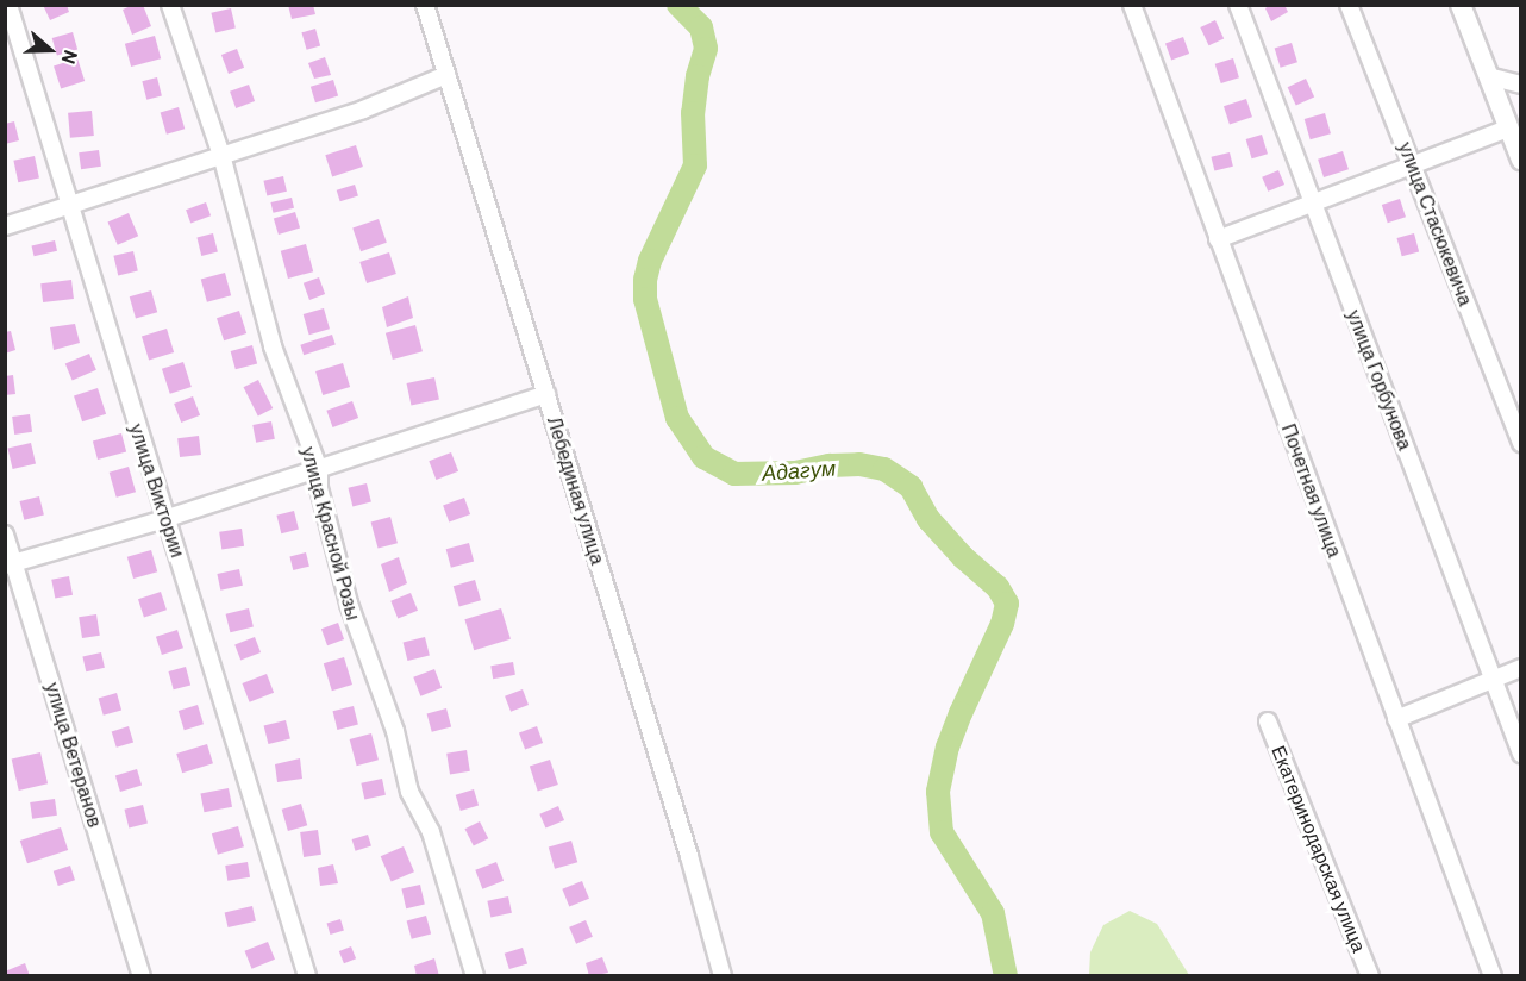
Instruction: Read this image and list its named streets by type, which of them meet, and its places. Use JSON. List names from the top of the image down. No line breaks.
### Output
{"streets":{"street":["улица Стасюкевича","улица Горбунова","улица Виктории","Лебединая улица","Почетная улица","улица Красной Розы","улица Ветеранов","Екатеринодарская улица"]},"water":["Адагум"],"north":"right"}
